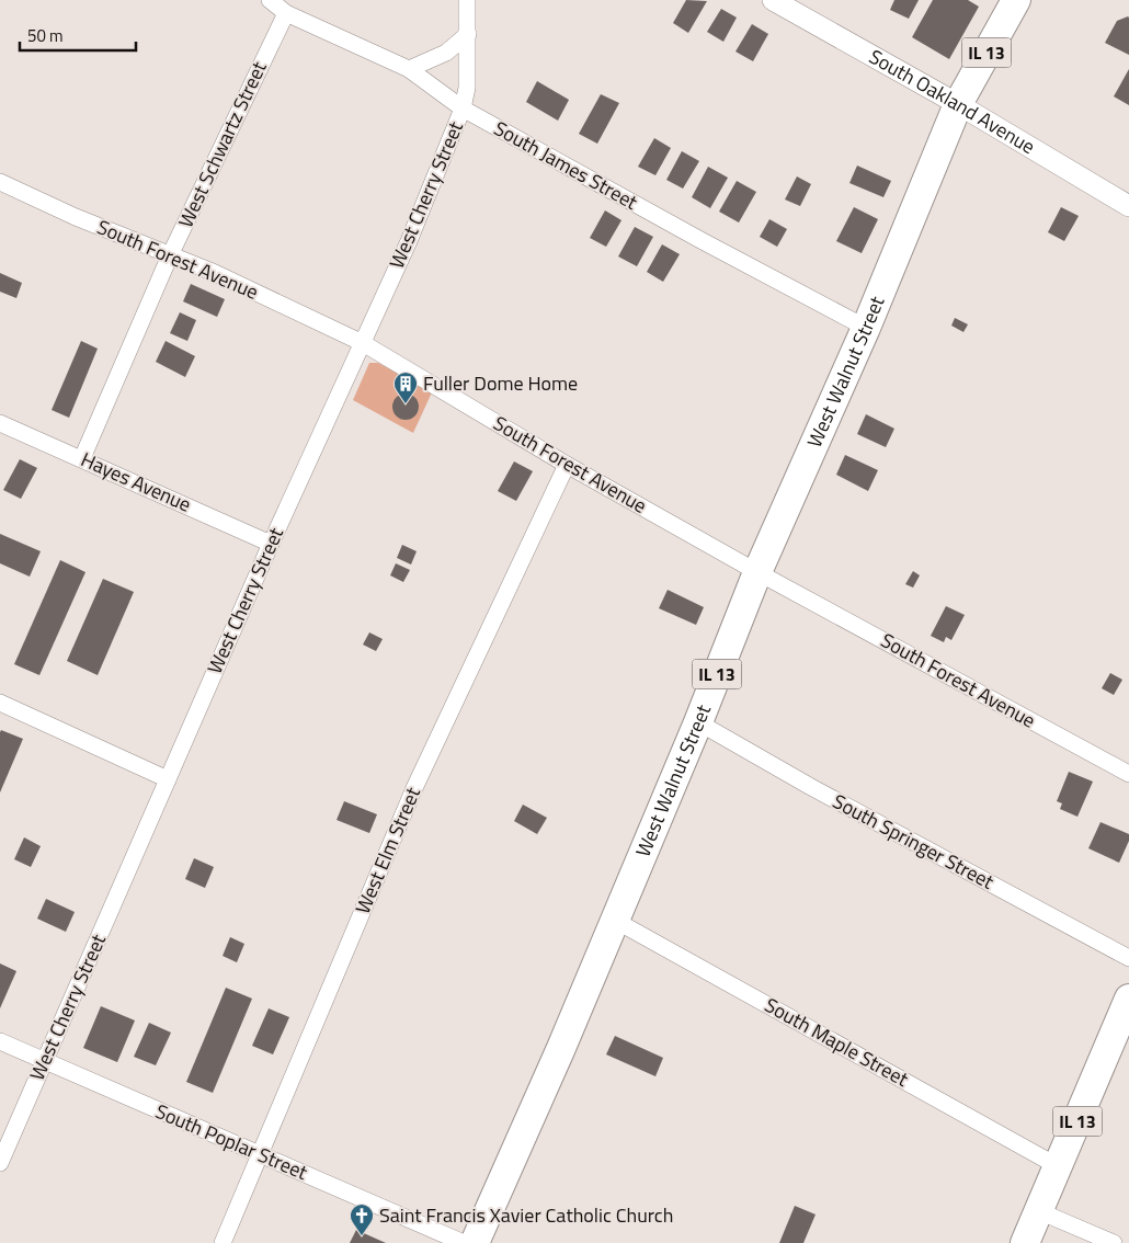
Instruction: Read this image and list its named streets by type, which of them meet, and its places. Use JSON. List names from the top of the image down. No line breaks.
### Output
{"streets":{"highway":["IL 13","West Walnut Street"],"street":["South Oakland Avenue","West Schwartz Street","South James Street","West Cherry Street","South Forest Avenue","Hayes Avenue","South Springer Street","West Elm Street","South Maple Street","South Poplar Street"]},"crossings":[["IL 13","South Oakland Avenue"],["IL 13","West Walnut Street"],["IL 13","South Maple Street"],["South Oakland Avenue","West Walnut Street"],["West Schwartz Street","South James Street"],["West Schwartz Street","South Forest Avenue"],["West Schwartz Street","Hayes Avenue"],["South James Street","West Cherry Street"],["South James Street","West Walnut Street"],["West Cherry Street","South Forest Avenue"],["West Cherry Street","Hayes Avenue"],["West Cherry Street","South Poplar Street"],["South Forest Avenue","West Walnut Street"],["South Forest Avenue","West Elm Street"],["West Walnut Street","South Springer Street"],["West Walnut Street","South Maple Street"],["West Elm Street","South Poplar Street"]],"places":{"building":["Fuller Dome Home"],"church":["Saint Francis Xavier Catholic Church"]},"scale_bar":"50 m"}
